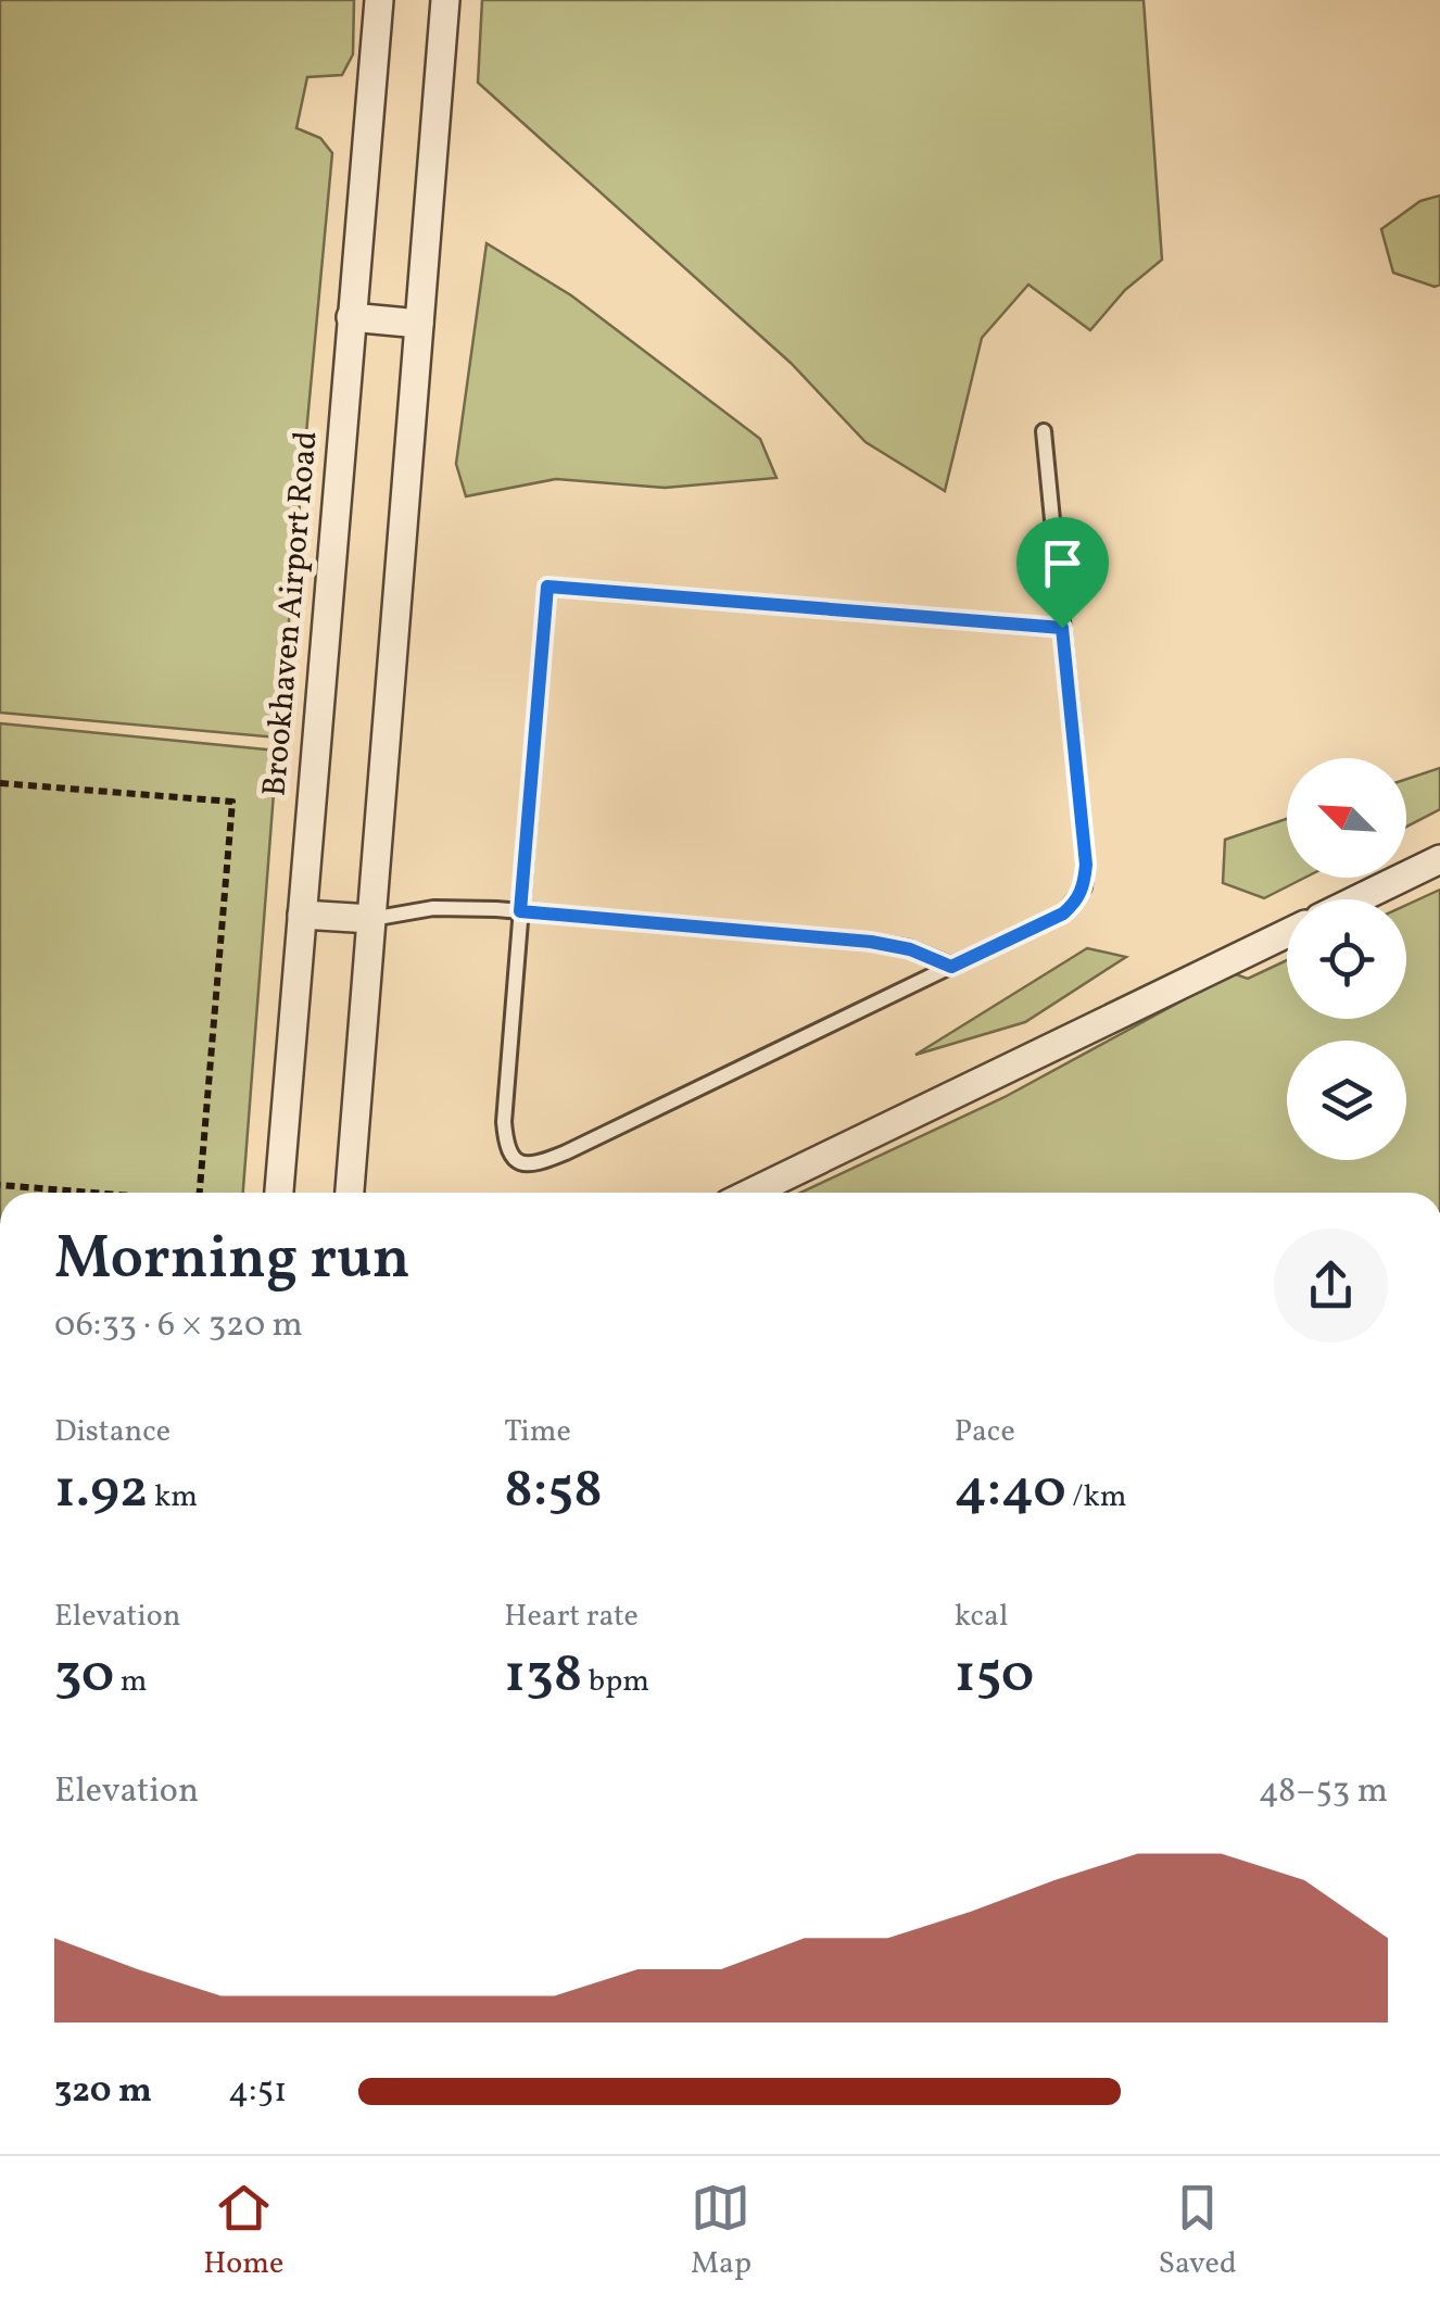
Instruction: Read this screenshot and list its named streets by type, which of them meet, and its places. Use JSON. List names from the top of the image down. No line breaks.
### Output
{"streets":{"street":["Brookhaven Airport Road"]},"north":"top left","page":{"heading":["Morning run","06:33 · 6 × 320 m"],"stats":[["Distance","1.92 km"],["Time","8:58"],["Pace","4:40 /km"],["Elevation","30 m"],["Heart rate","138 bpm"],["kcal","150"]],"chart":["Elevation","48–53 m"],"list":[{"name":"320 m","note":"4:51"}],"tabs":["Home","Map","Saved"]}}
